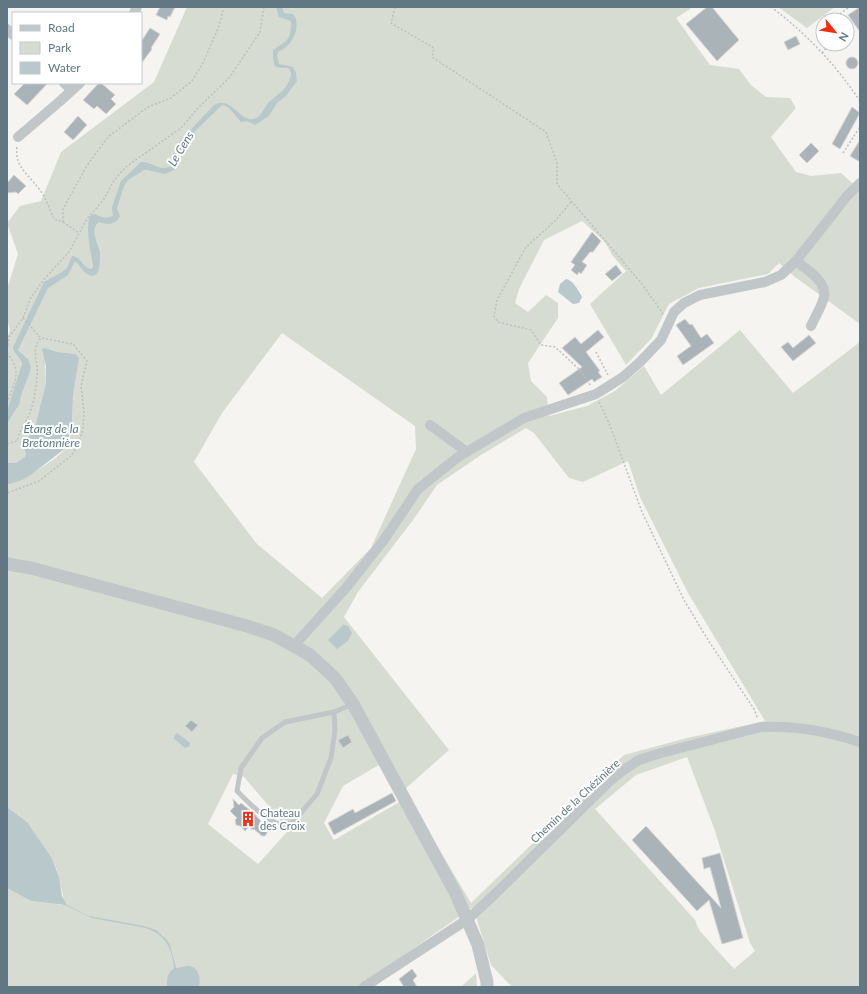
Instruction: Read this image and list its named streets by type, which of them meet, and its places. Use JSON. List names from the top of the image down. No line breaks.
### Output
{"streets":{"street":["Chemin de la Chézinière"]},"water":["Le Cens","Étang de la Bretonnière"],"places":{"building":["Chateau des Croix"]},"legend":["Road","Park","Water"],"north":"bottom right"}
